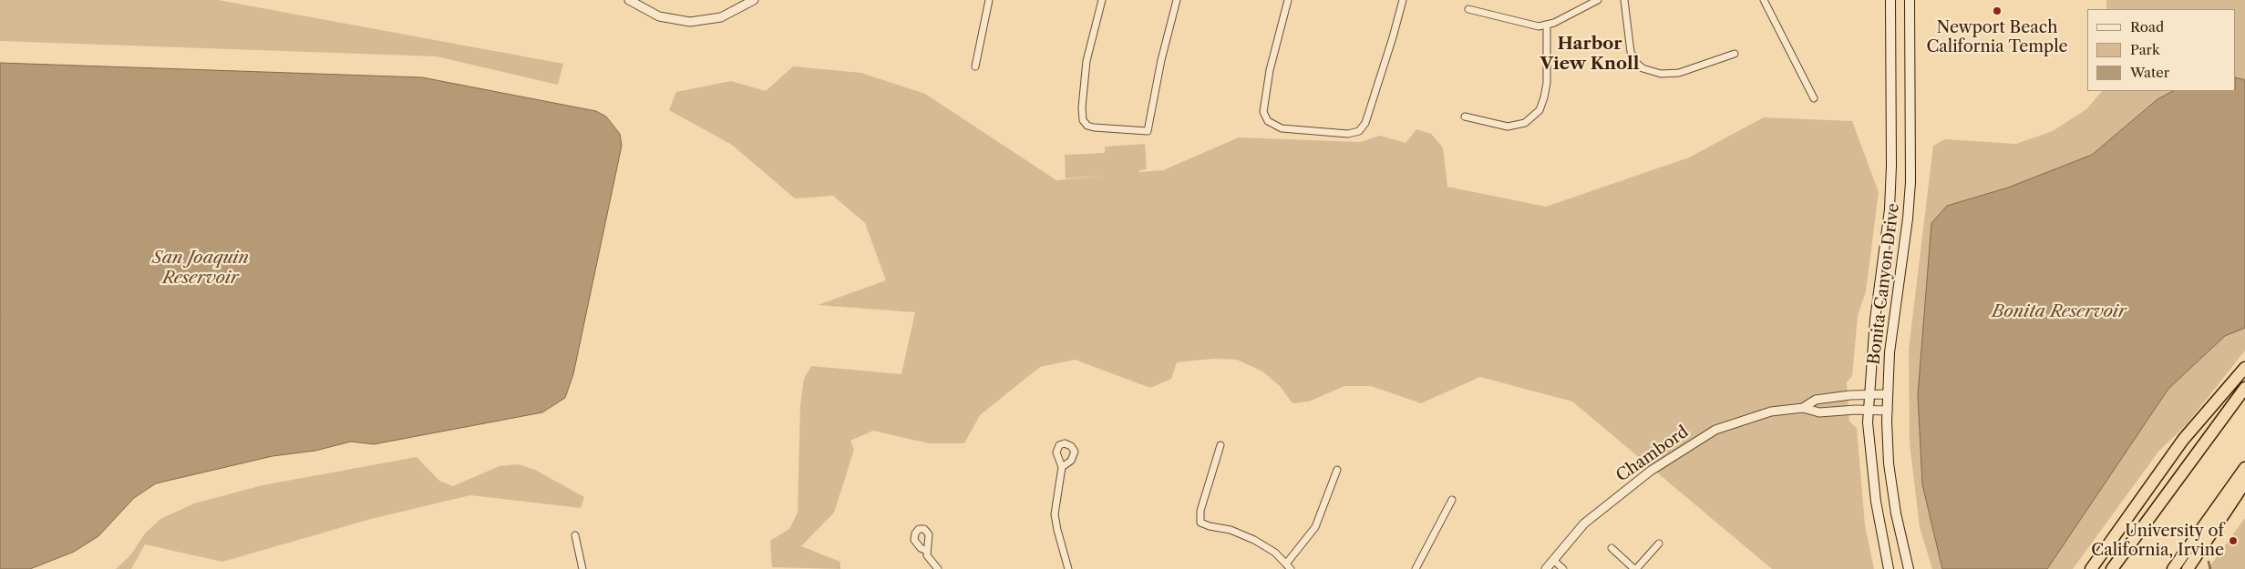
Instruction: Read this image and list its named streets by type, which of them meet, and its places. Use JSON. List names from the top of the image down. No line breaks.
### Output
{"streets":{"main road":["Bonita Canyon Drive"],"street":["Chambord"]},"crossings":[["Bonita Canyon Drive","Chambord"]],"districts":["Harbor View Knoll"],"water":["San Joaquin Reservoir","Bonita Reservoir"],"places":["Newport Beach California Temple","University of California, Irvine"],"legend":["Road","Park","Water"]}
